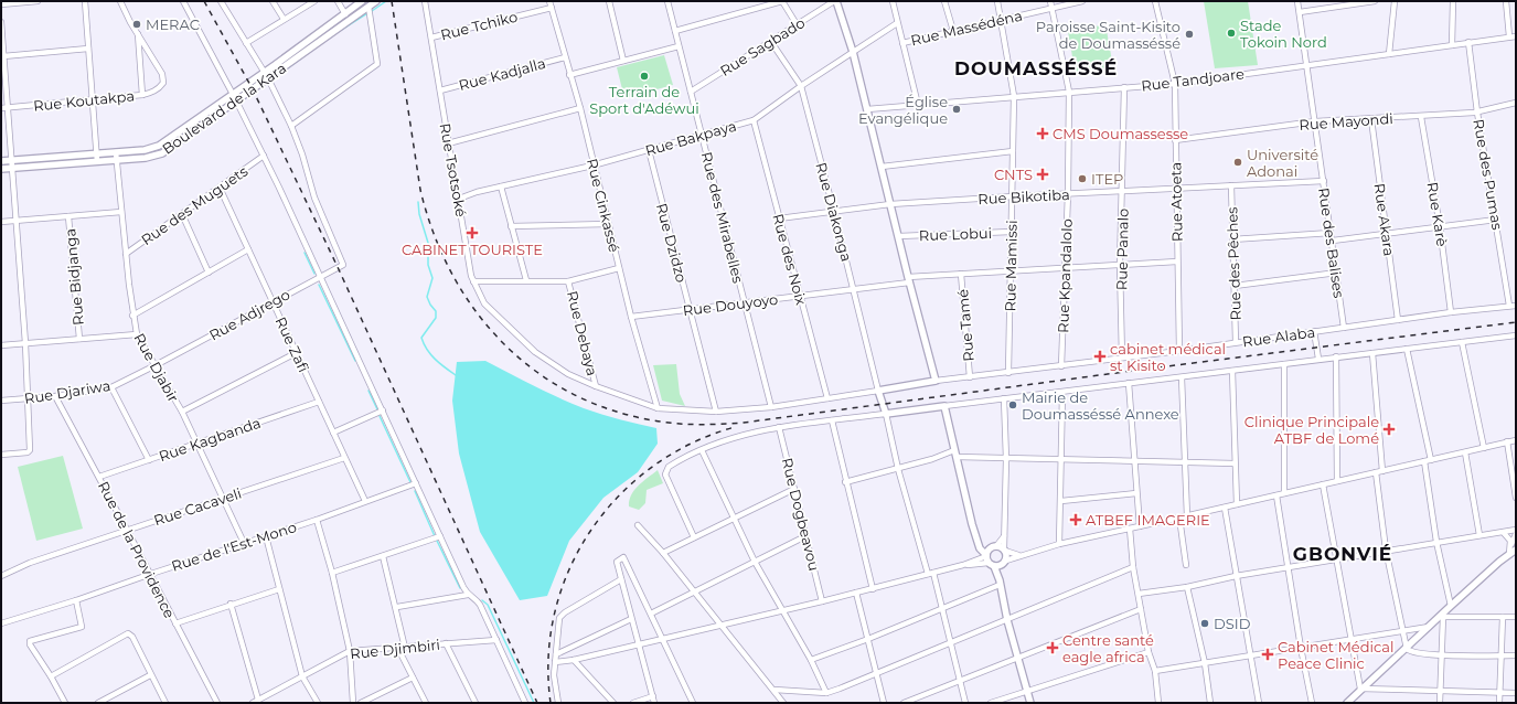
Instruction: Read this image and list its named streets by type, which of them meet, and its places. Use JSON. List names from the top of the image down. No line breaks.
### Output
{"streets":{"main road":["Boulevard de la Kara"],"street":["Rue Tchiko","Rue Massédéna","Rue Sagbado","Rue Kadjalla","Rue Tandjoare","Rue Koutakpa","Rue Mayondi","Rue Bakpaya","Rue Tsotsoké","Rue des Pumas","Rue Bikotiba","Rue Atoeta","Rue des Muguets","Rue Cinkassé","Rue Diakonga","Rue Karè","Rue des Mirabelles","Rue Akara","Rue Lobui","Rue Dzidzo","Rue des Balises","Rue Panalo","Rue des Noix","Rue des Pêches","Rue Mamissi","Rue Kpandalolo","Rue Bidjanga","Rue Douyoyo","Rue Adjrego","Rue Tamé","Rue Debaya","Rue Alaba","Rue Zafi","Rue Djabir","Rue Djariwa","Rue Kagbanda","Rue Cacaveli","Rue Dogbeavou","Rue de l'Est-Mono","Rue de la Providence","Rue Djimbiri"]},"crossings":[["Rue Tchiko","Rue Tsotsoké"],["Rue Tchiko","Rue Cinkassé"],["Rue Massédéna","Rue Mamissi"],["Rue Massédéna","Rue Kpandalolo"],["Rue Sagbado","Rue Diakonga"],["Rue Sagbado","Rue des Mirabelles"],["Rue Kadjalla","Rue Tsotsoké"],["Rue Kadjalla","Rue Cinkassé"],["Rue Tandjoare","Rue des Pumas"],["Rue Tandjoare","Rue Atoeta"],["Rue Tandjoare","Rue des Balises"],["Rue Tandjoare","Rue Panalo"],["Rue Tandjoare","Rue Mamissi"],["Rue Tandjoare","Rue Kpandalolo"],["Boulevard de la Kara","Rue Djabir"],["Rue Mayondi","Rue des Pumas"],["Rue Mayondi","Rue Atoeta"],["Rue Mayondi","Rue Karè"],["Rue Mayondi","Rue Akara"],["Rue Mayondi","Rue des Balises"],["Rue Bakpaya","Rue Tsotsoké"],["Rue Bakpaya","Rue Cinkassé"],["Rue Bakpaya","Rue Diakonga"],["Rue Bakpaya","Rue des Mirabelles"],["Rue Bakpaya","Rue Dzidzo"],["Rue Bakpaya","Rue des Noix"],["Rue Tsotsoké","Rue Cinkassé"],["Rue Tsotsoké","Rue Diakonga"],["Rue Tsotsoké","Rue des Mirabelles"],["Rue Tsotsoké","Rue Dzidzo"],["Rue Tsotsoké","Rue des Noix"],["Rue Tsotsoké","Rue Debaya"],["Rue des Pumas","Rue Alaba"],["Rue Bikotiba","Rue Atoeta"],["Rue Bikotiba","Rue Diakonga"],["Rue Bikotiba","Rue des Balises"],["Rue Bikotiba","Rue Panalo"],["Rue Bikotiba","Rue des Noix"],["Rue Bikotiba","Rue des Pêches"],["Rue Bikotiba","Rue Mamissi"],["Rue Bikotiba","Rue Kpandalolo"],["Rue Atoeta","Rue Douyoyo"],["Rue Atoeta","Rue Alaba"],["Rue des Muguets","Rue Zafi"],["Rue des Muguets","Rue Djabir"],["Rue Cinkassé","Rue Douyoyo"],["Rue Diakonga","Rue Douyoyo"],["Rue Karè","Rue Alaba"],["Rue des Mirabelles","Rue Douyoyo"],["Rue Akara","Rue Alaba"],["Rue Lobui","Rue Mamissi"],["Rue Dzidzo","Rue Douyoyo"],["Rue des Balises","Rue Alaba"],["Rue Panalo","Rue Douyoyo"],["Rue Panalo","Rue Alaba"],["Rue des Noix","Rue Douyoyo"],["Rue des Pêches","Rue Alaba"],["Rue Mamissi","Rue Douyoyo"],["Rue Mamissi","Rue Alaba"],["Rue Kpandalolo","Rue Douyoyo"],["Rue Kpandalolo","Rue Alaba"],["Rue Douyoyo","Rue Tamé"],["Rue Adjrego","Rue Zafi"],["Rue Adjrego","Rue Djabir"],["Rue Adjrego","Rue Djariwa"],["Rue Tamé","Rue Alaba"],["Rue Zafi","Rue Kagbanda"],["Rue Zafi","Rue Cacaveli"],["Rue Zafi","Rue de l'Est-Mono"],["Rue Djabir","Rue Djariwa"],["Rue Djabir","Rue Kagbanda"],["Rue Djabir","Rue Cacaveli"],["Rue Djabir","Rue de l'Est-Mono"],["Rue Djariwa","Rue de la Providence"],["Rue Kagbanda","Rue de la Providence"],["Rue Cacaveli","Rue de la Providence"],["Rue de l'Est-Mono","Rue de la Providence"]],"districts":["DOUMASSÉSSÉ","GBONVIÉ"],"places":{"other":["MERAC","Stade Tokoin Nord","Paroisse Saint-Kisito de Doumasséssé","Terrain de Sport d'Adéwui","Église Evangélique","Université Adonai","ITEP","Mairie de Doumasséssé Annexe","DSID"],"health":["CMS Doumassesse","CNTS","CABINET TOURISTE","cabinet médical st Kisito","Clinique Principale ATBF de Lomé","ATBEF IMAGERIE","Centre santé eagle africa","Cabinet Médical Peace Clinic"]}}
